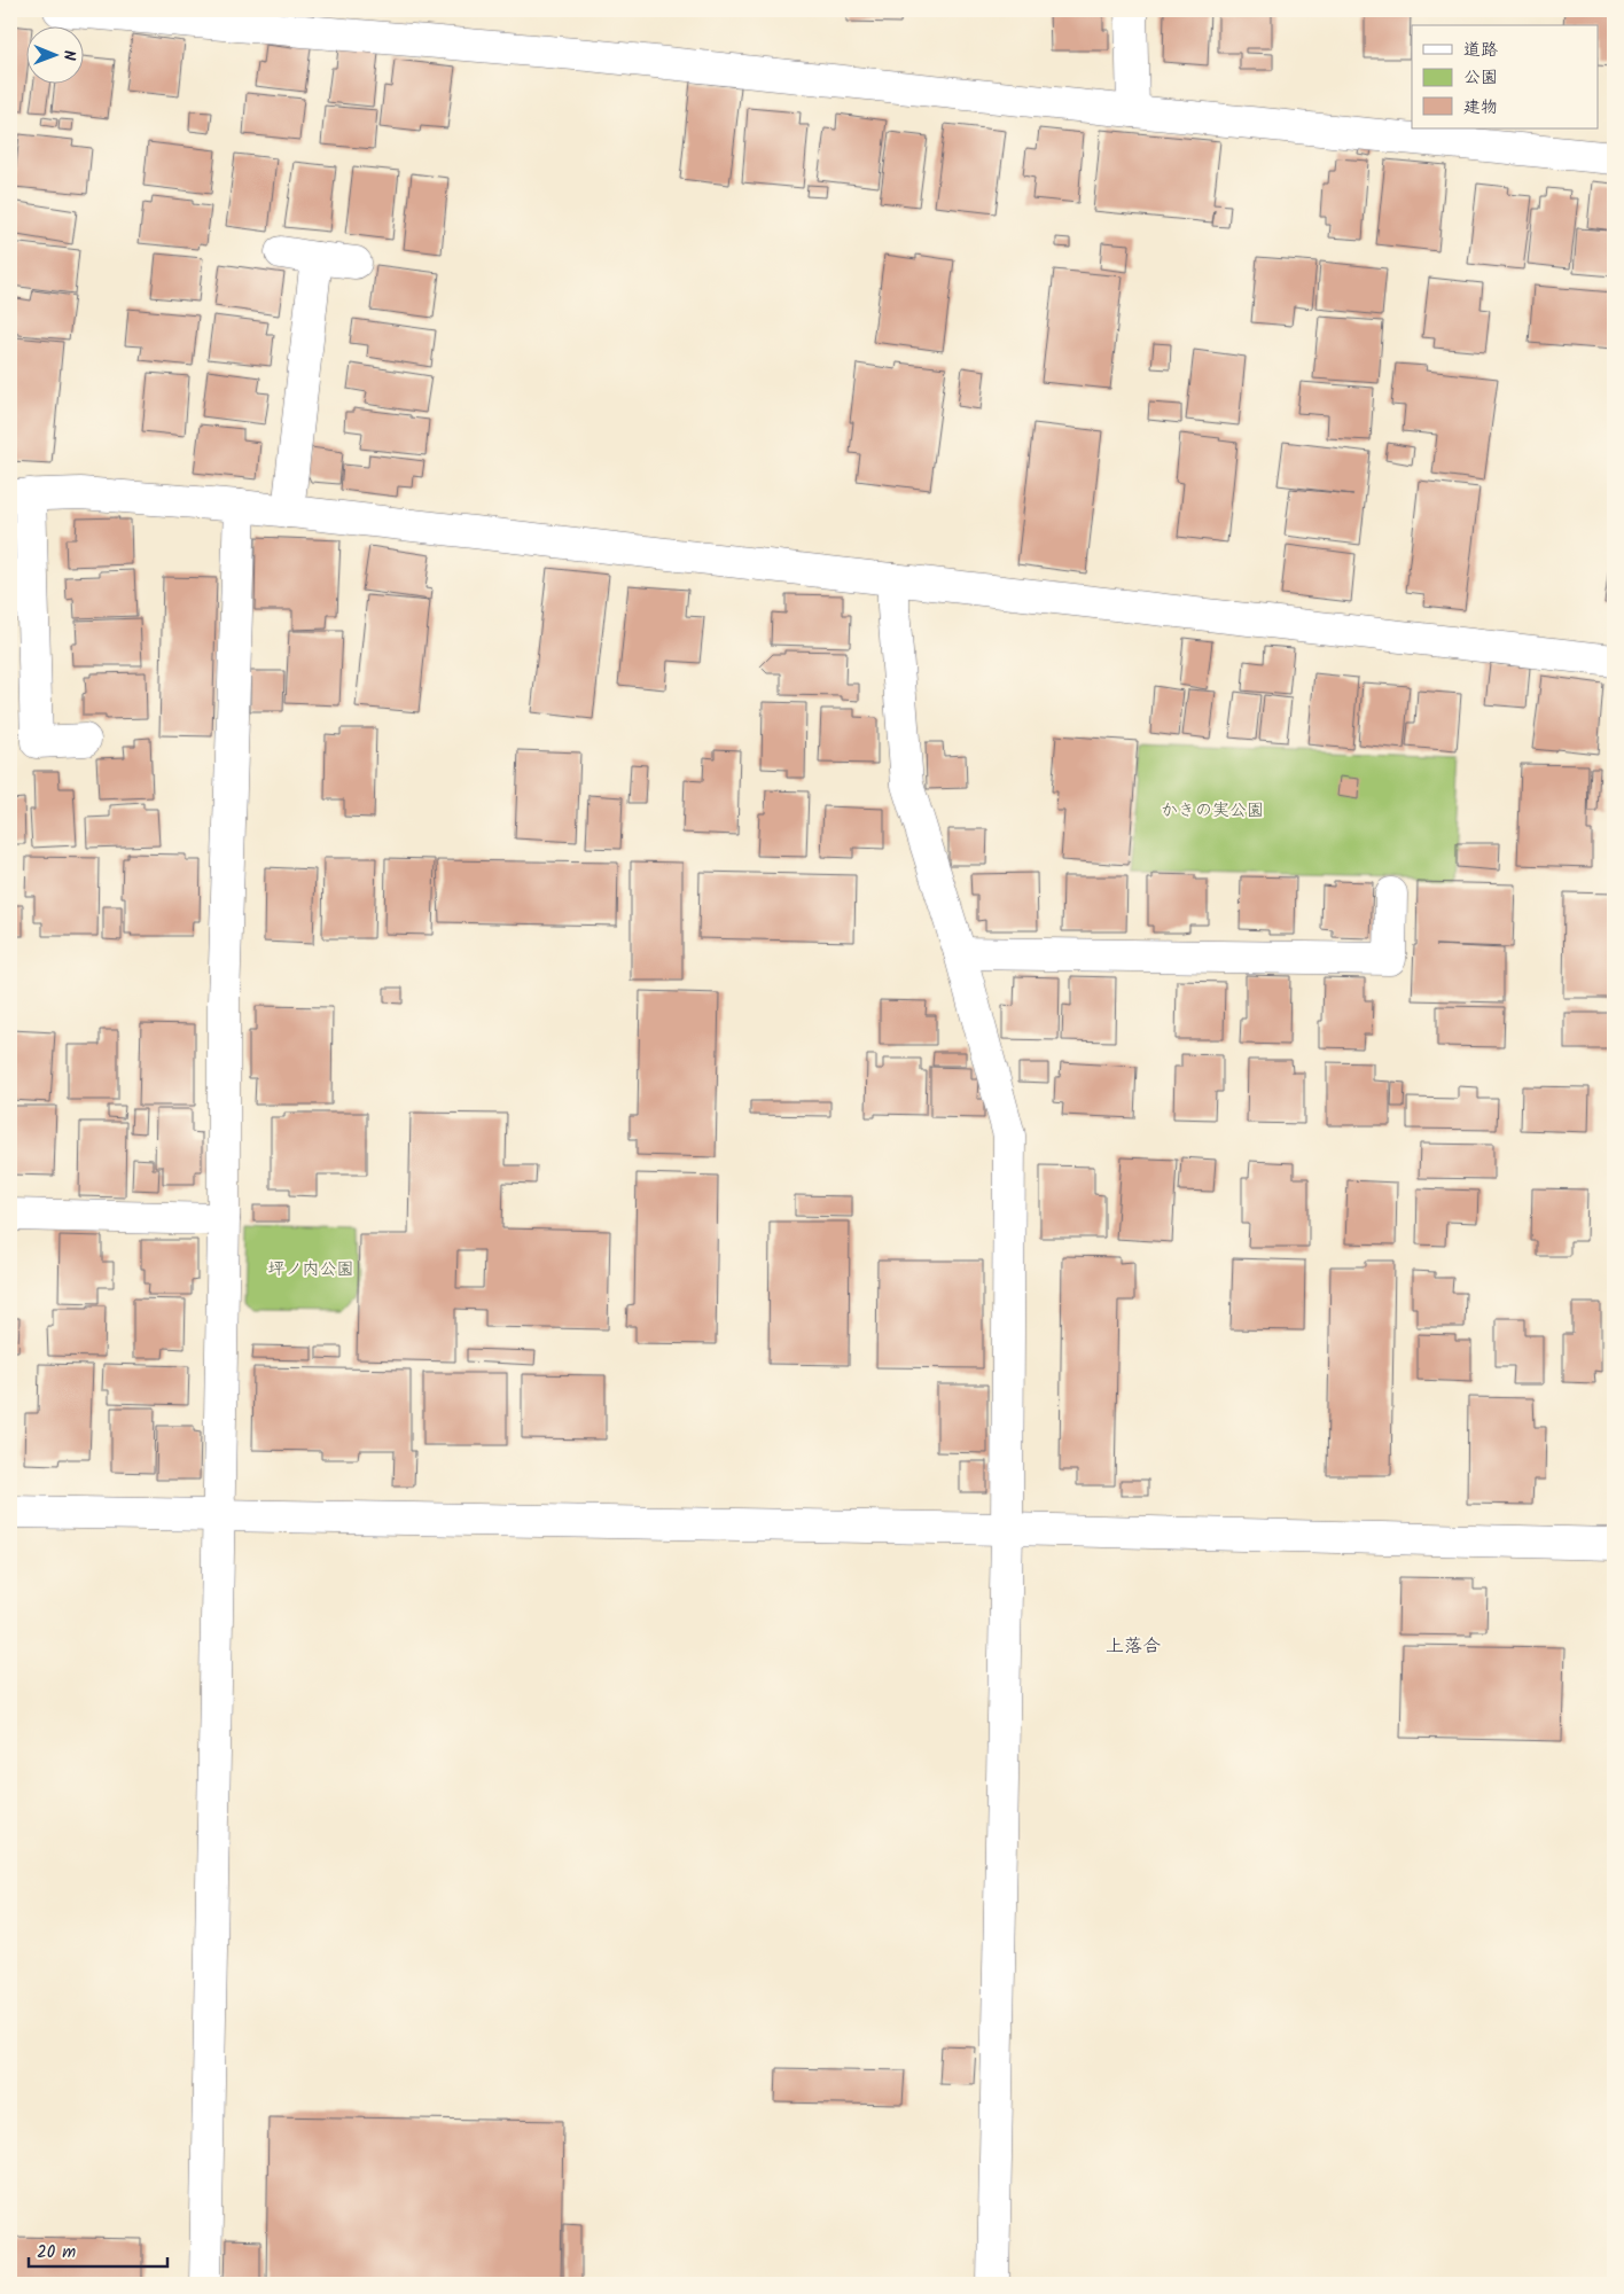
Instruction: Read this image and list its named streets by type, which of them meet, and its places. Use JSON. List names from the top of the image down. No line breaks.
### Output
{"districts":["上落合"],"parks":["かきの実公園","坪ノ内公園"],"legend":["道路","公園","建物"],"scale_bar":"20 m","north":"right"}
